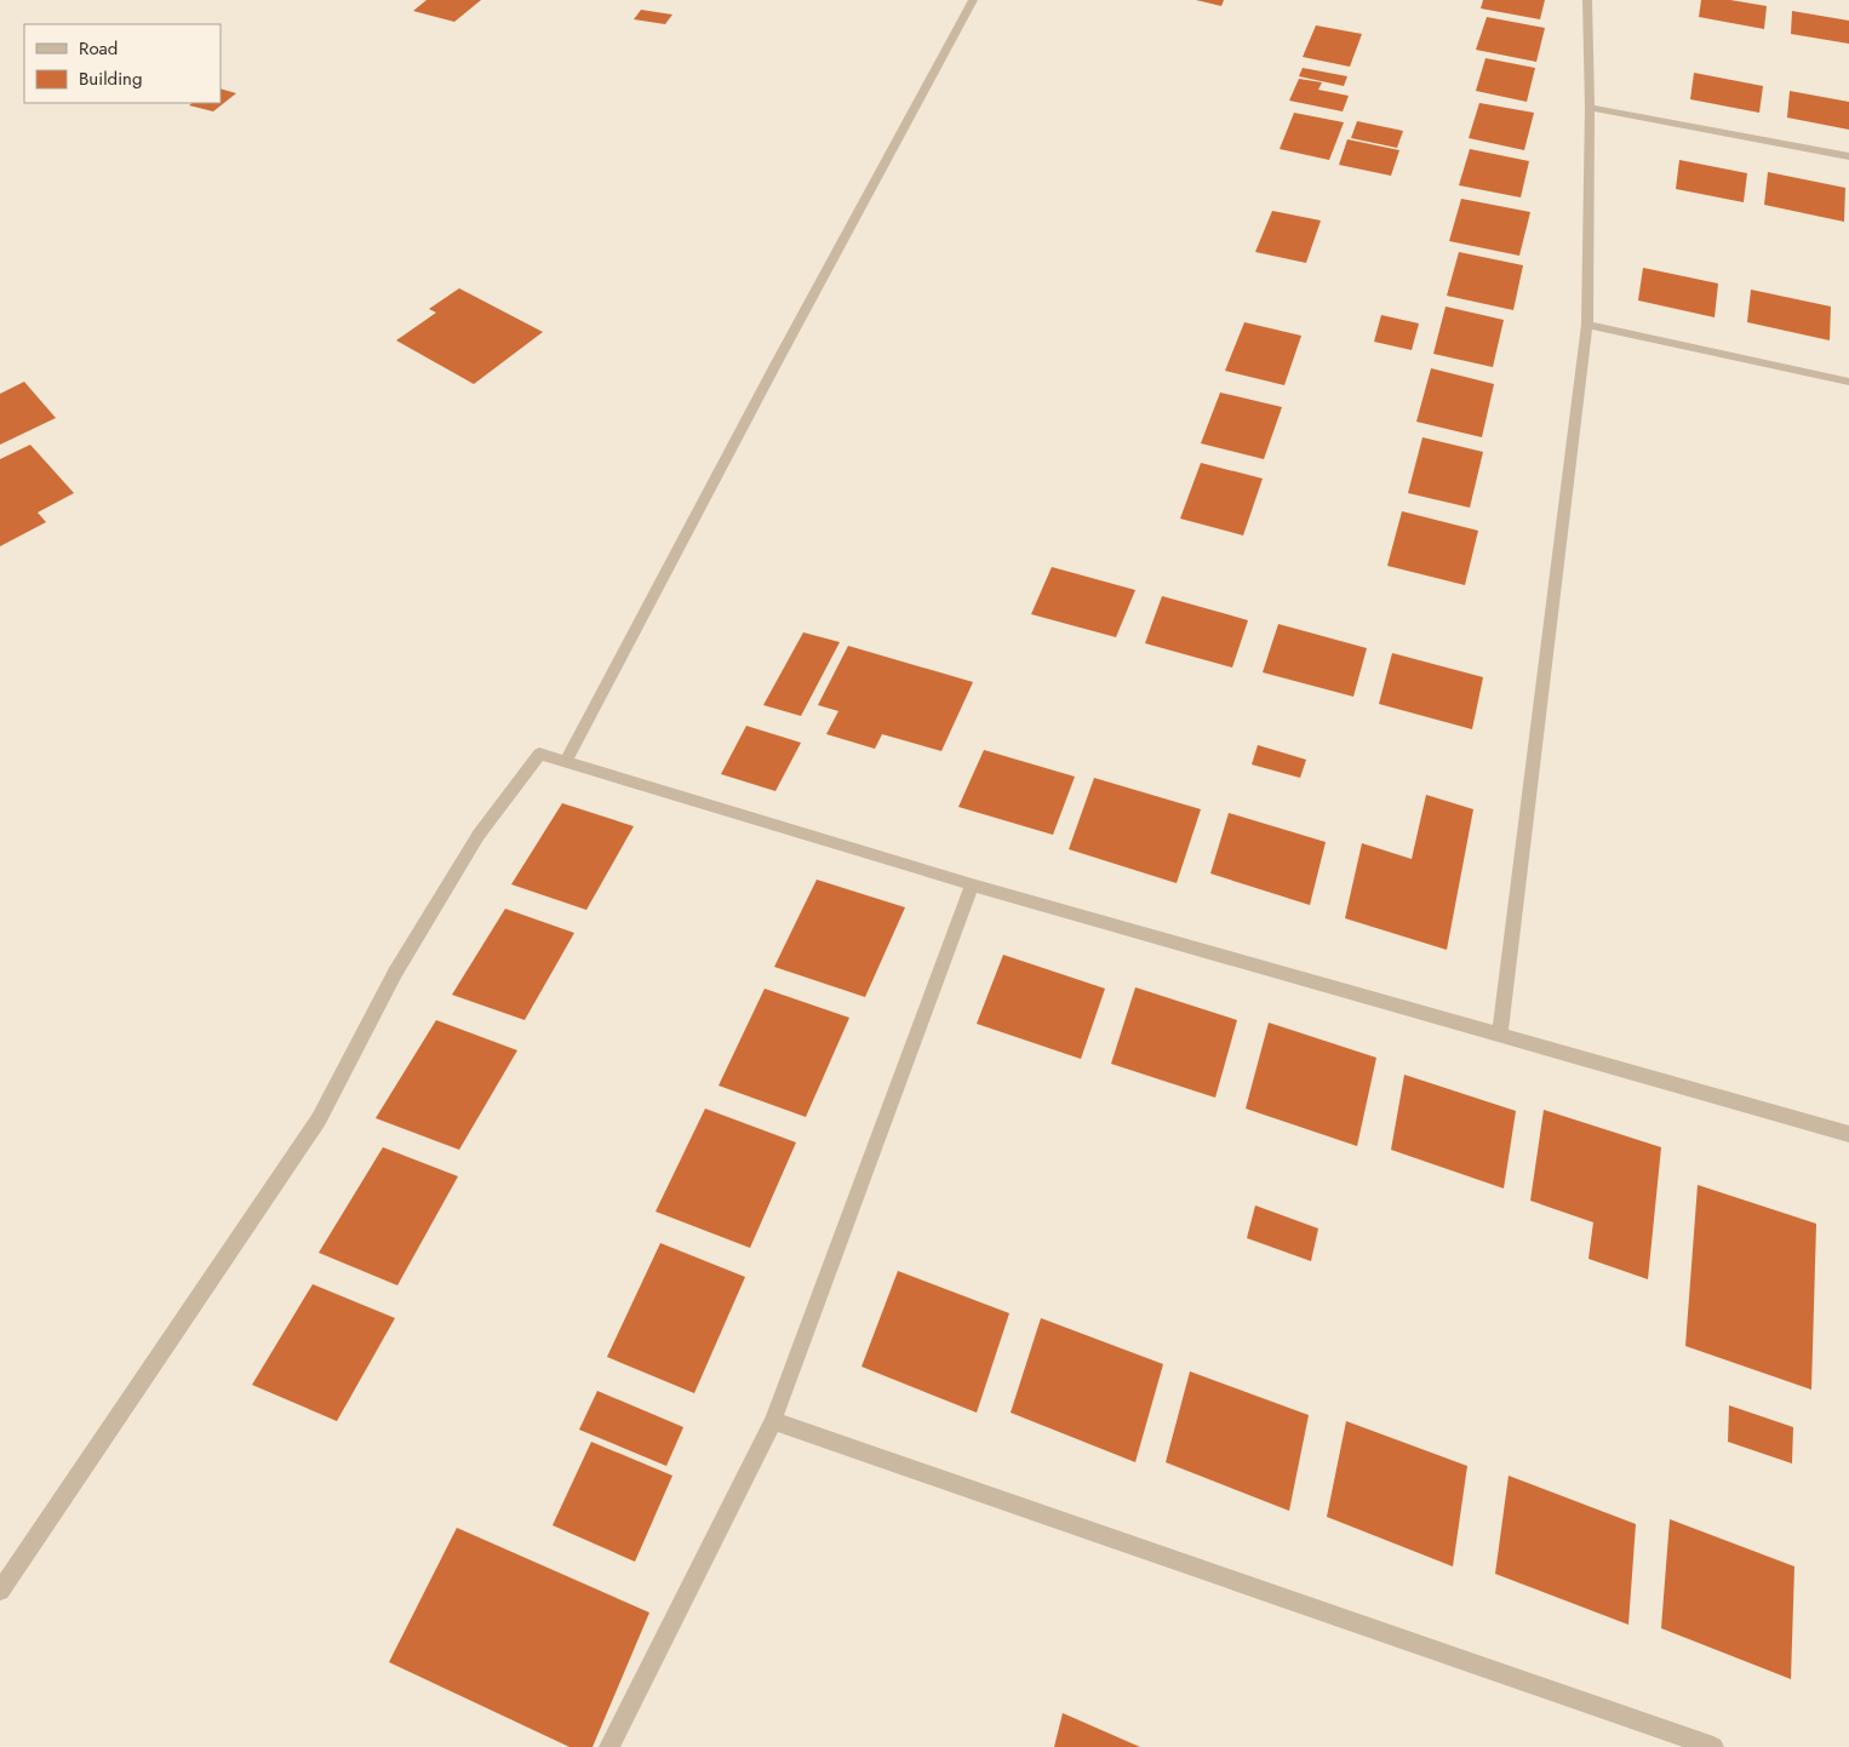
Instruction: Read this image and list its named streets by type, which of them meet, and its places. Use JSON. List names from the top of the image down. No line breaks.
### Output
{"legend":["Road","Building"]}
